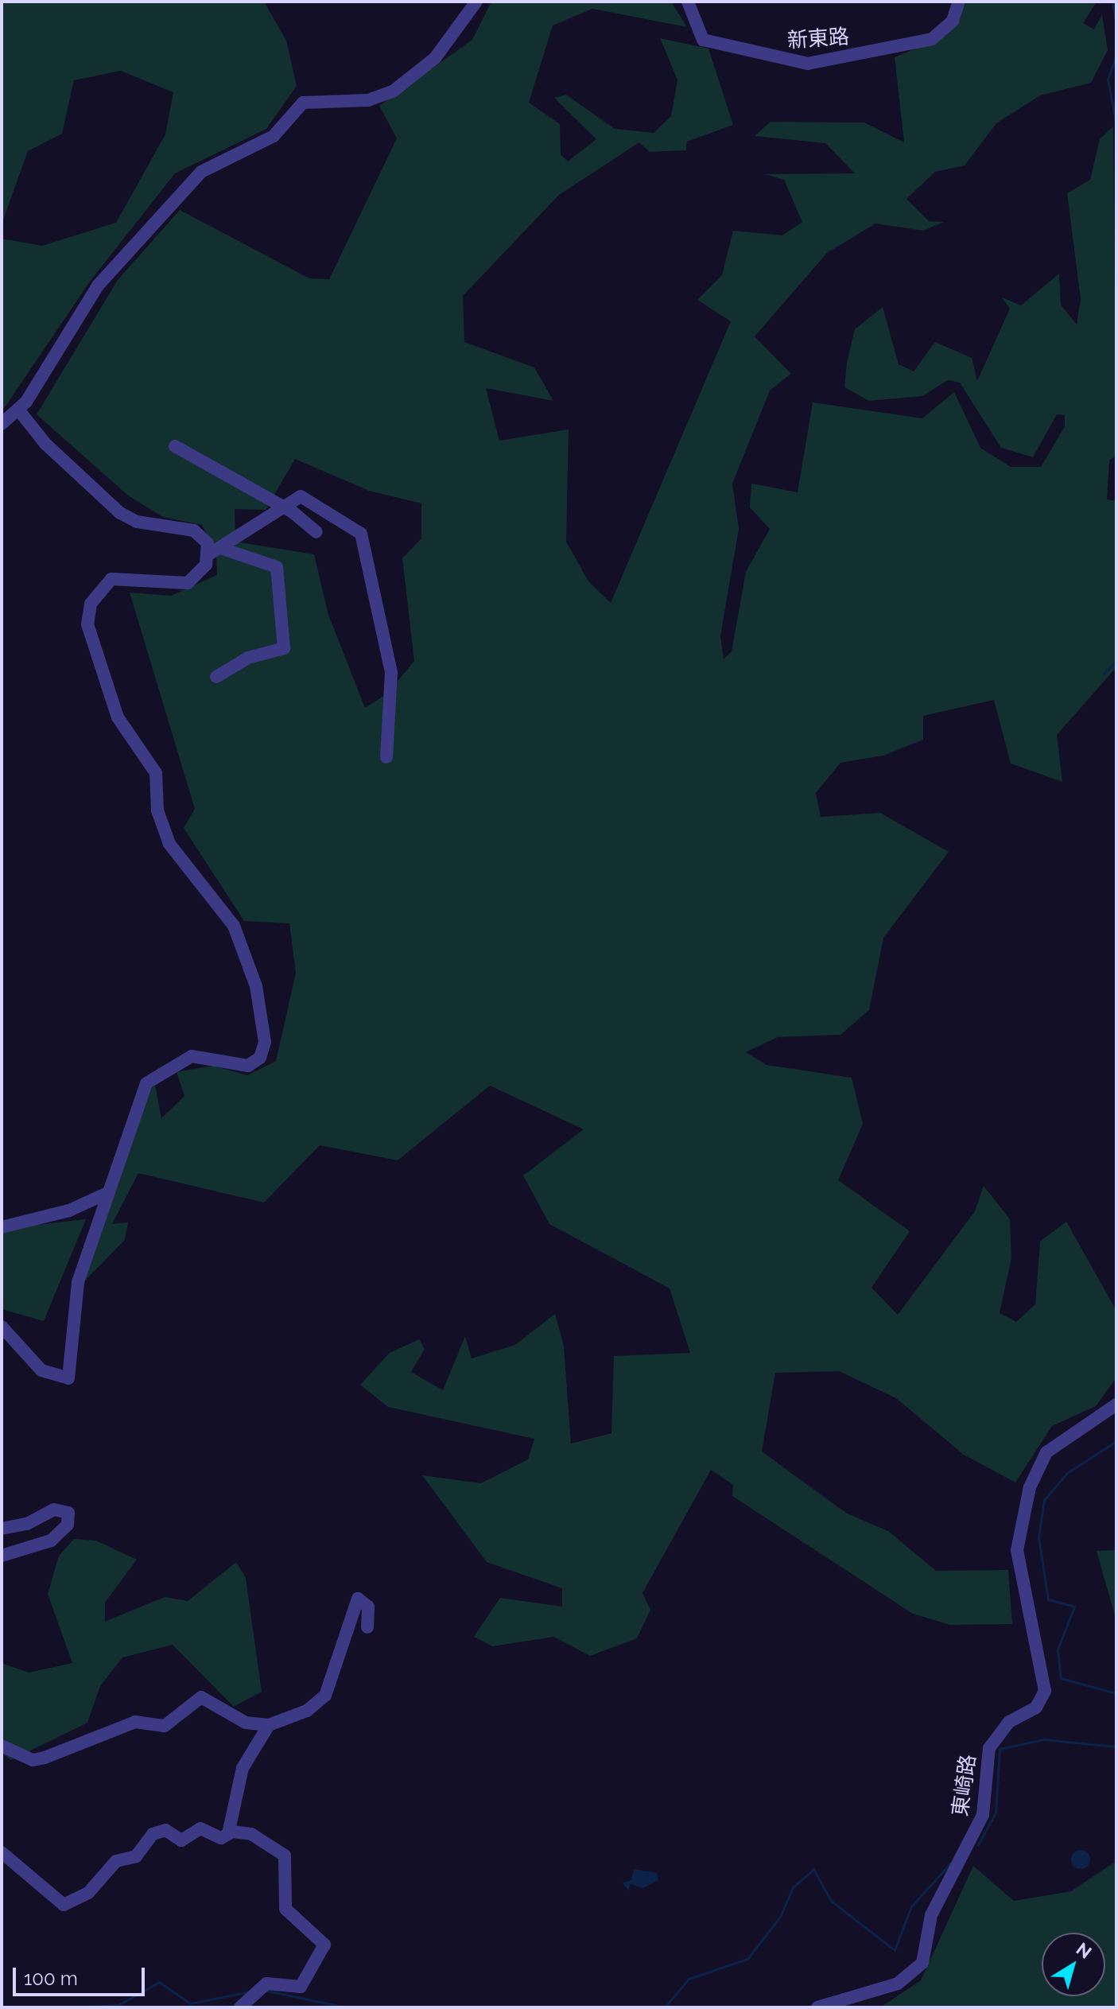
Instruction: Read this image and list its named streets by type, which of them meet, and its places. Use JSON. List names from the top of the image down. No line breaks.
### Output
{"streets":{"street":["新東路","東崎路"]},"scale_bar":"100 m","north":"top right"}
